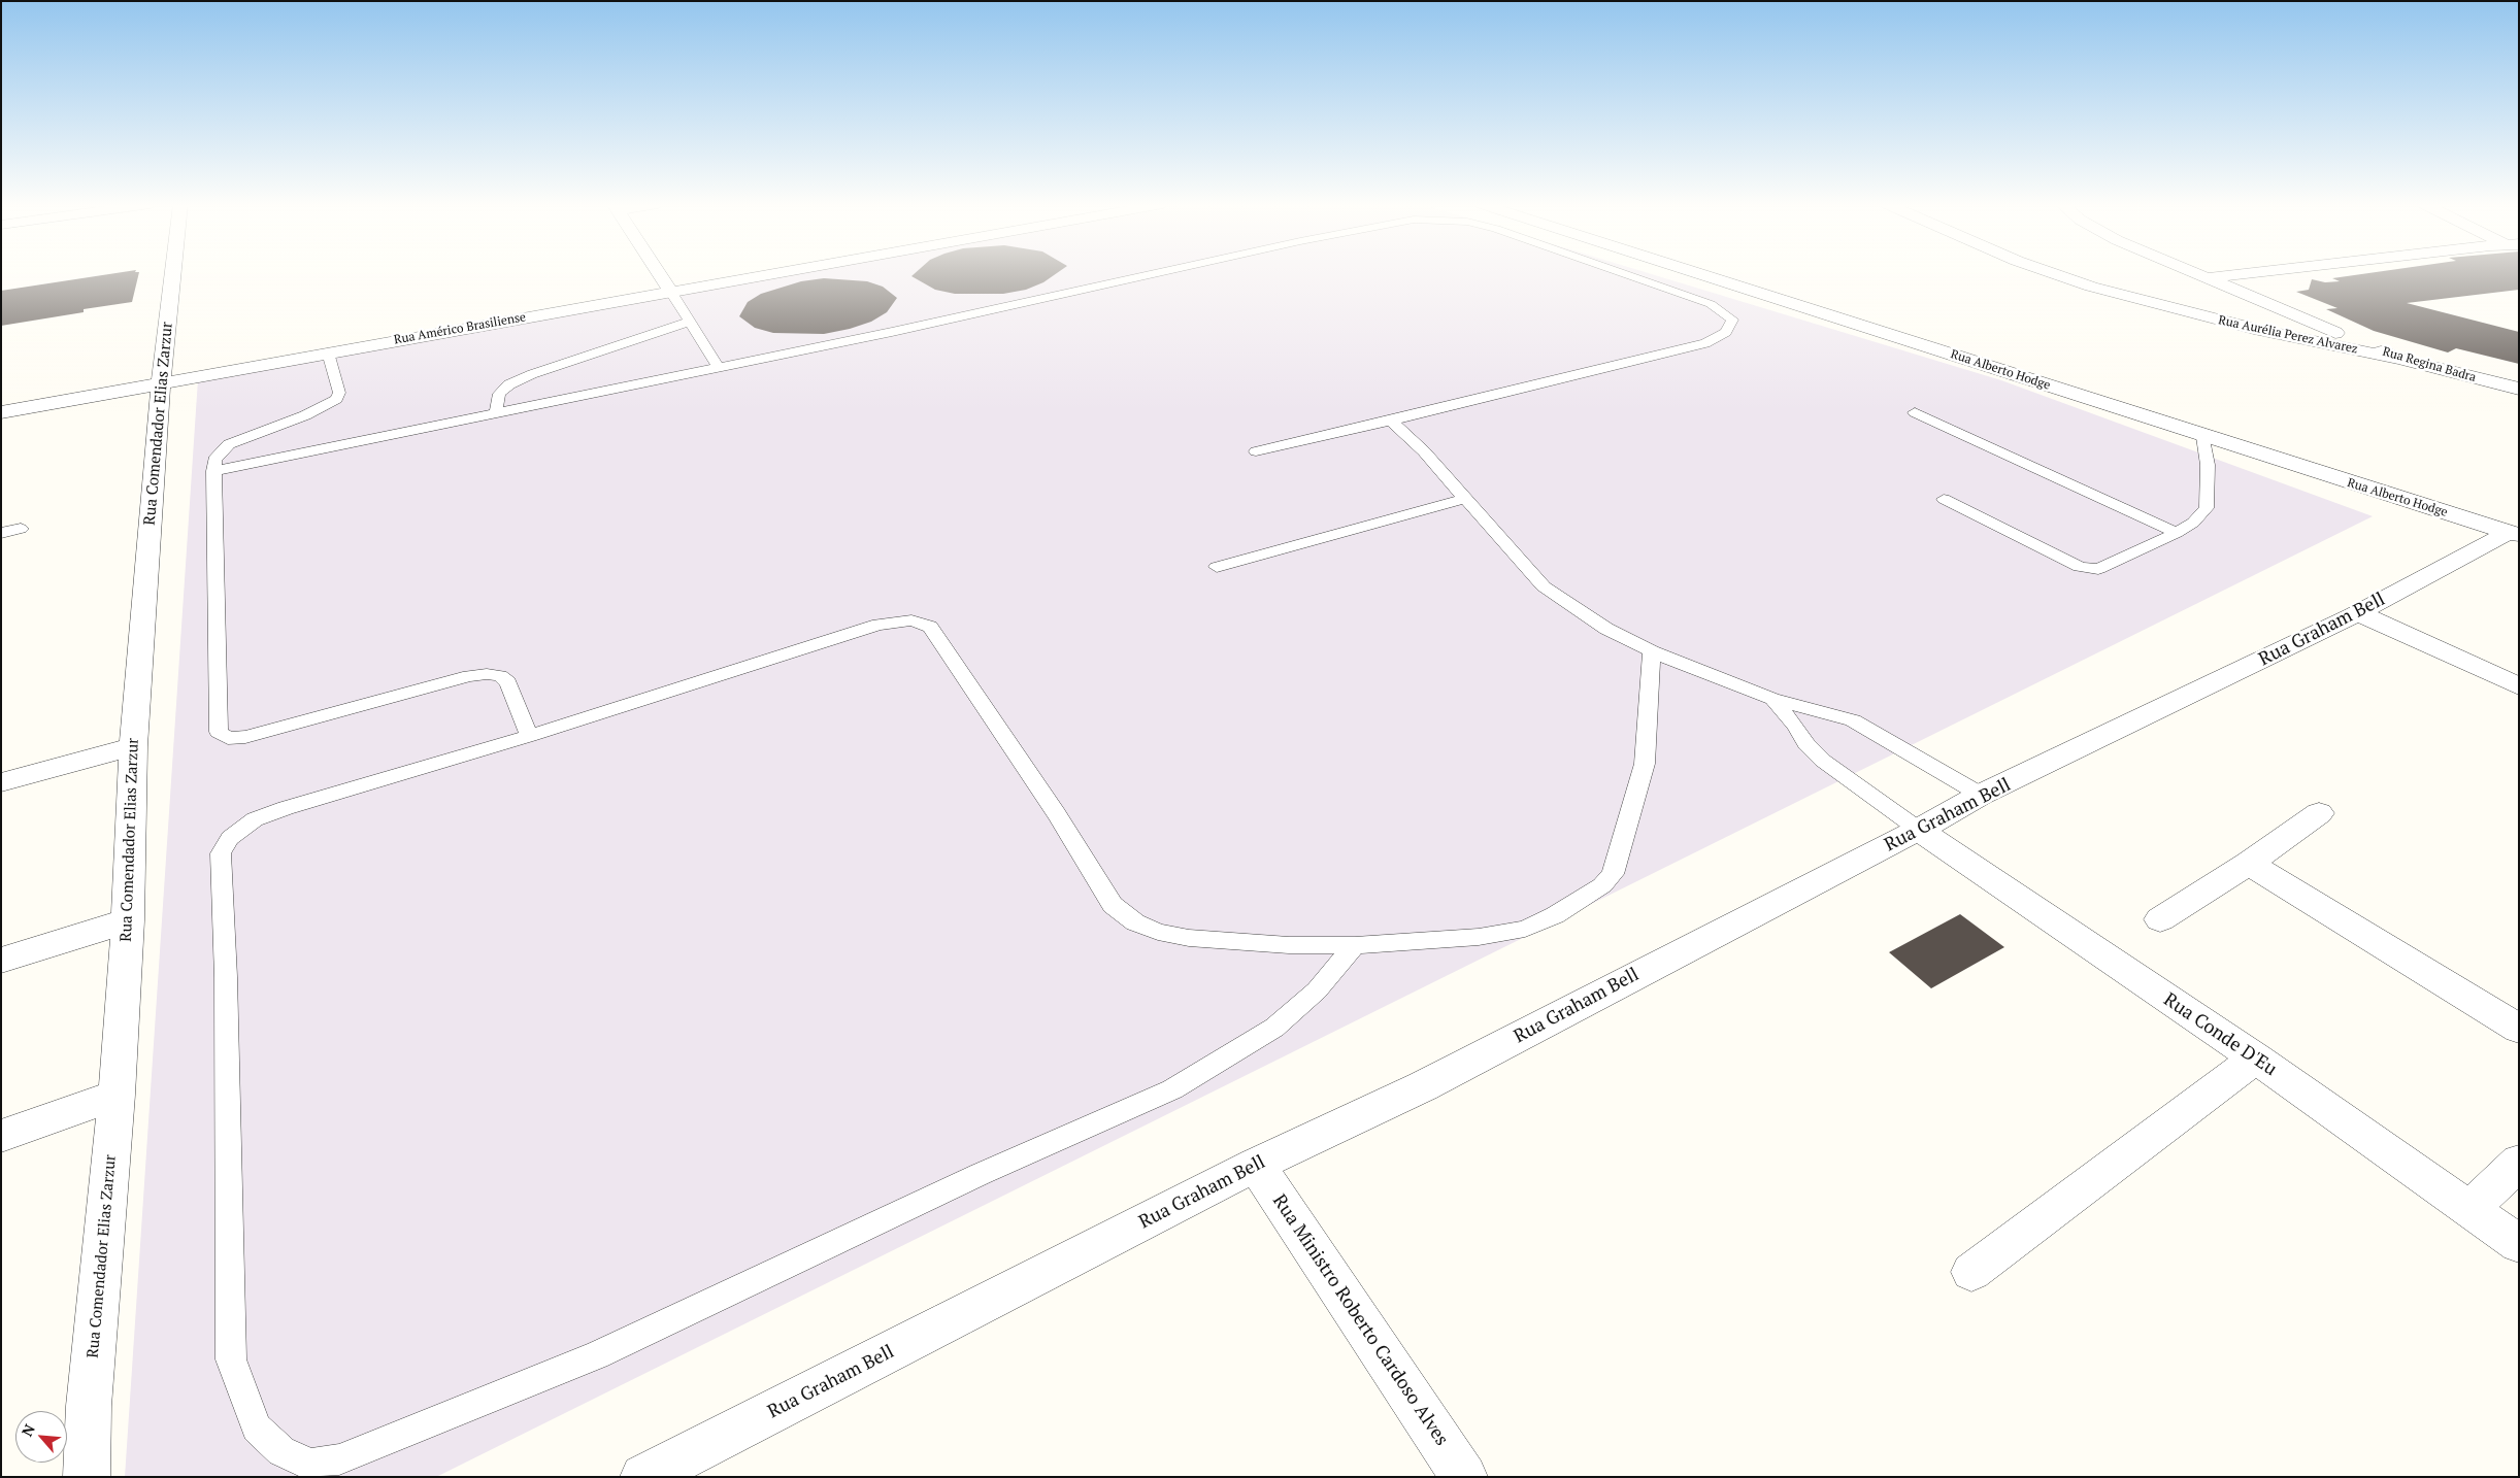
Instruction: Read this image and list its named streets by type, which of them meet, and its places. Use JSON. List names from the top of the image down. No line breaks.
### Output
{"streets":{"street":["Rua Américo Brasiliense","Rua Aurélia Perez Alvarez","Rua Regina Badra","Rua Alberto Hodge","Rua Comendador Elias Zarzur","Rua Graham Bell","Rua Conde D'Eu","Rua Ministro Roberto Cardoso Alves"]},"crossings":[["Rua Américo Brasiliense","Rua Comendador Elias Zarzur"],["Rua Aurélia Perez Alvarez","Rua Regina Badra"],["Rua Alberto Hodge","Rua Graham Bell"],["Rua Graham Bell","Rua Conde D'Eu"],["Rua Graham Bell","Rua Ministro Roberto Cardoso Alves"]],"north":"top left"}
